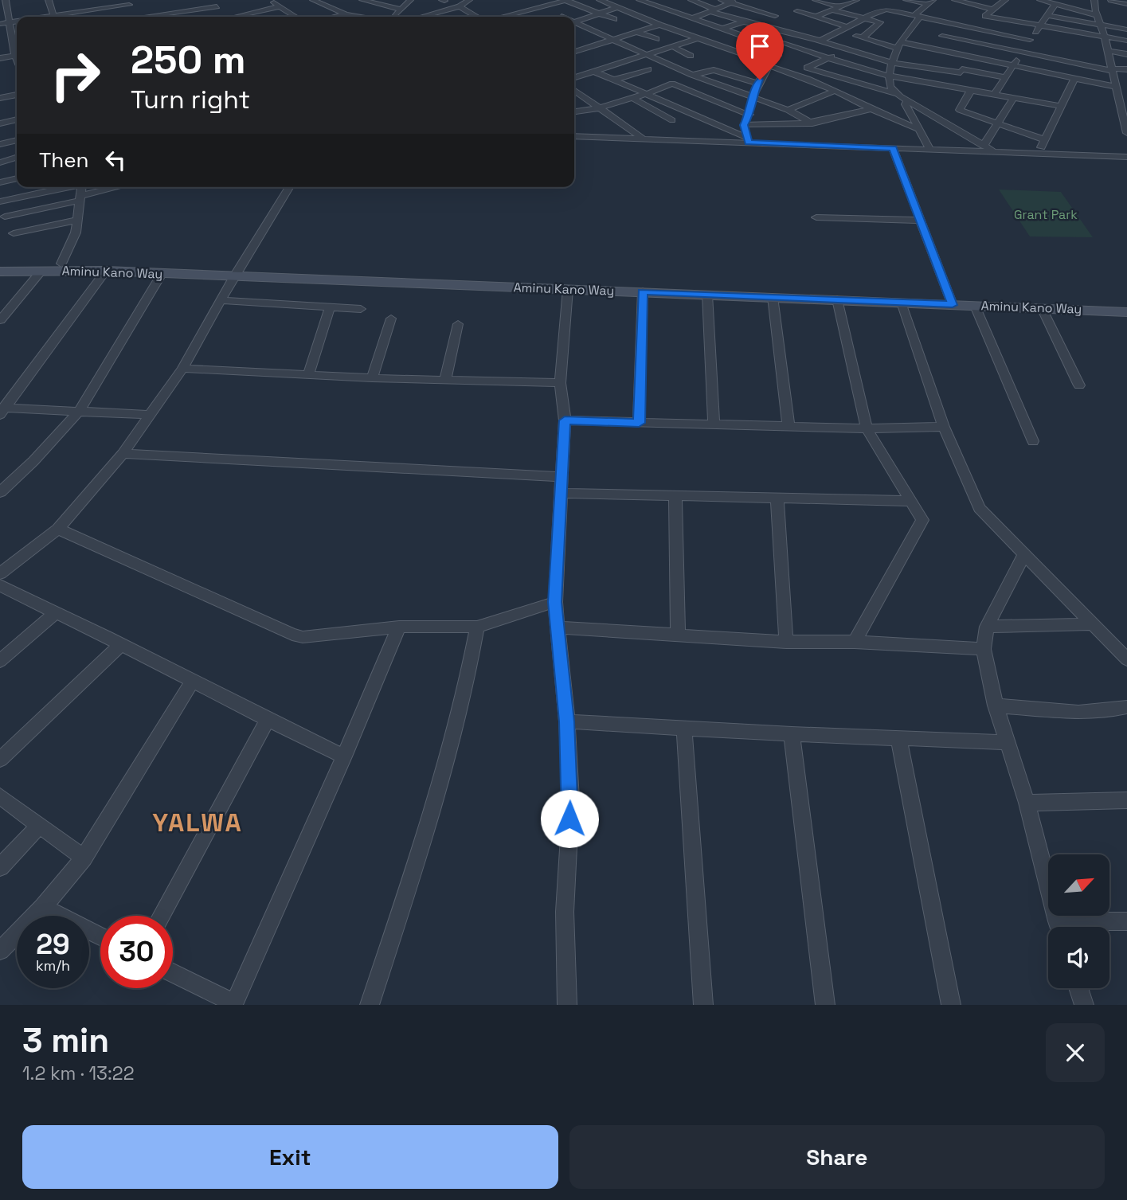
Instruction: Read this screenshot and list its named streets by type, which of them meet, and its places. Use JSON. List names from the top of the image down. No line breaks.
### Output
{"streets":{"main road":["Aminu Kano Way"]},"districts":["YALWA"],"parks":["Grant Park"],"north":"top right","page":{"turn":["250 m","Turn right"],"then":"Then","speed":"29 km/h","limit":"30","heading":["3 min","1.2 km · 13:22"],"buttons":["Exit","Share"]}}
